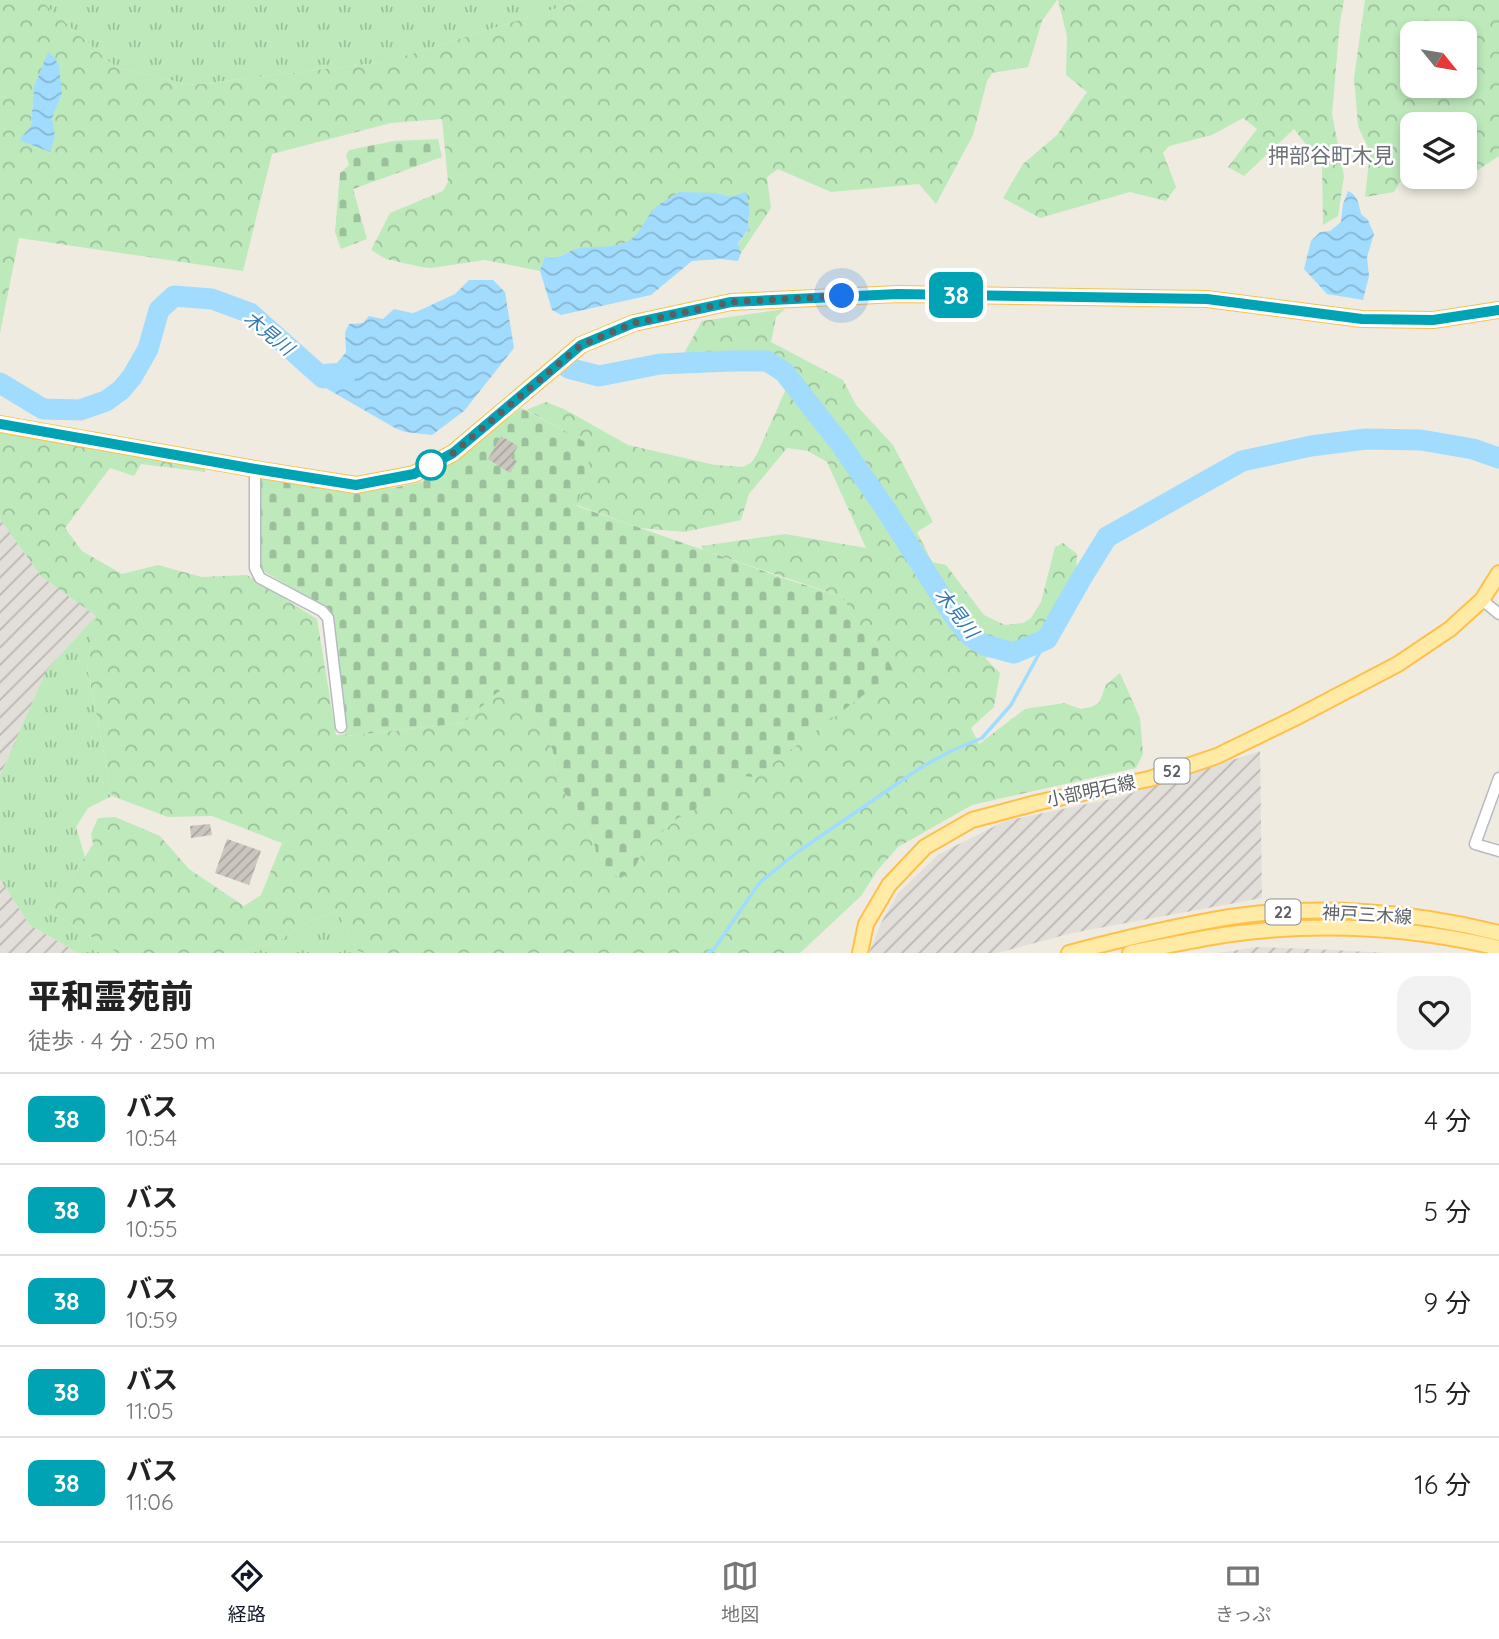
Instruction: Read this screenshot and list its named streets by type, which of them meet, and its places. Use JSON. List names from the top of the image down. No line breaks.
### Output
{"streets":{"main road":["52","小部明石線","22","神戸三木線"]},"districts":["押部谷町木見"],"water":["木見川"],"lines":["bus line 38"],"north":"bottom right","page":{"on_map":"38","heading":["平和霊苑前","徒歩 · 4 分 · 250 m"],"list":[{"mark":"38","name":"バス","note":"10:54","value":"4 分"},{"mark":"38","name":"バス","note":"10:55","value":"5 分"},{"mark":"38","name":"バス","note":"10:59","value":"9 分"},{"mark":"38","name":"バス","note":"11:05","value":"15 分"},{"mark":"38","name":"バス","note":"11:06","value":"16 分"}],"tabs":["経路","地図","きっぷ"]}}
